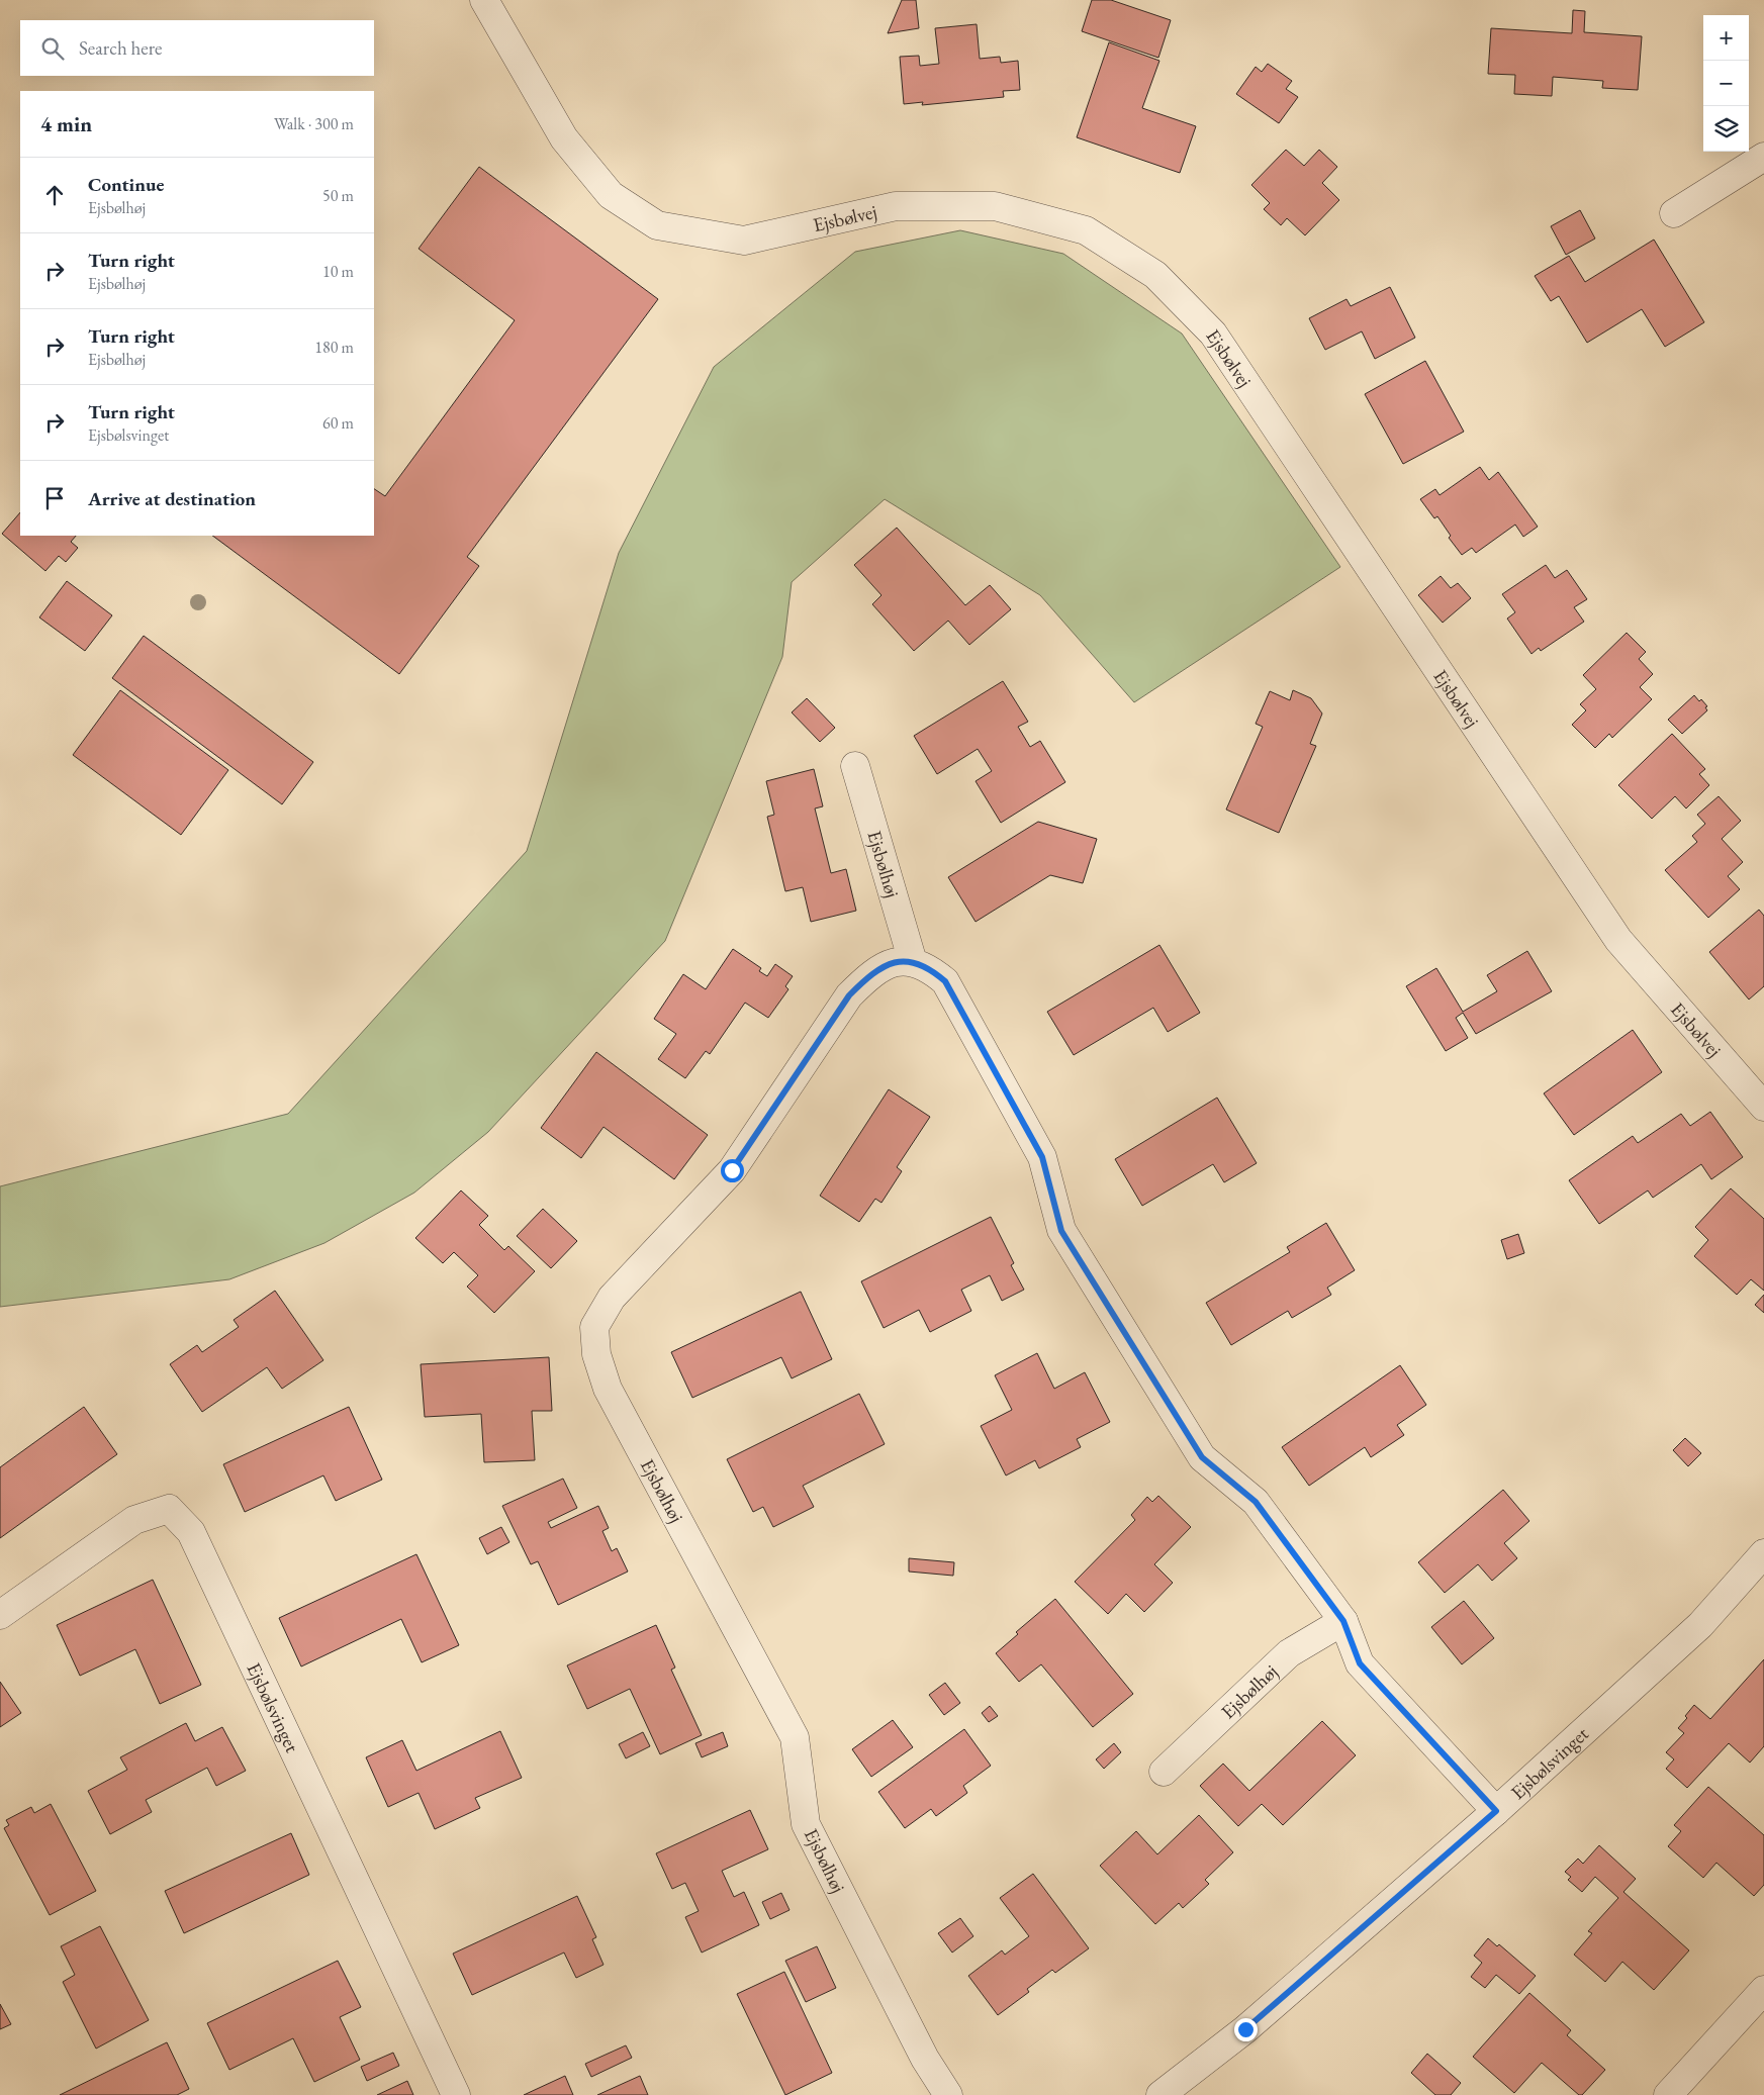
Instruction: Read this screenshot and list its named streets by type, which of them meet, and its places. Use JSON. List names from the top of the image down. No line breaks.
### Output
{"streets":{"street":["Ejsbølvej","Ejsbølhøj","Ejsbølsvinget"]},"page":{"map_buttons":["+","−"],"search":"Search here","heading":["4 min","Walk · 300 m"],"list":[["Continue","Ejsbølhøj","50 m"],["Turn right","Ejsbølhøj","10 m"],["Turn right","Ejsbølhøj","180 m"],["Turn right","Ejsbølsvinget","60 m"],"Arrive at destination"]}}
